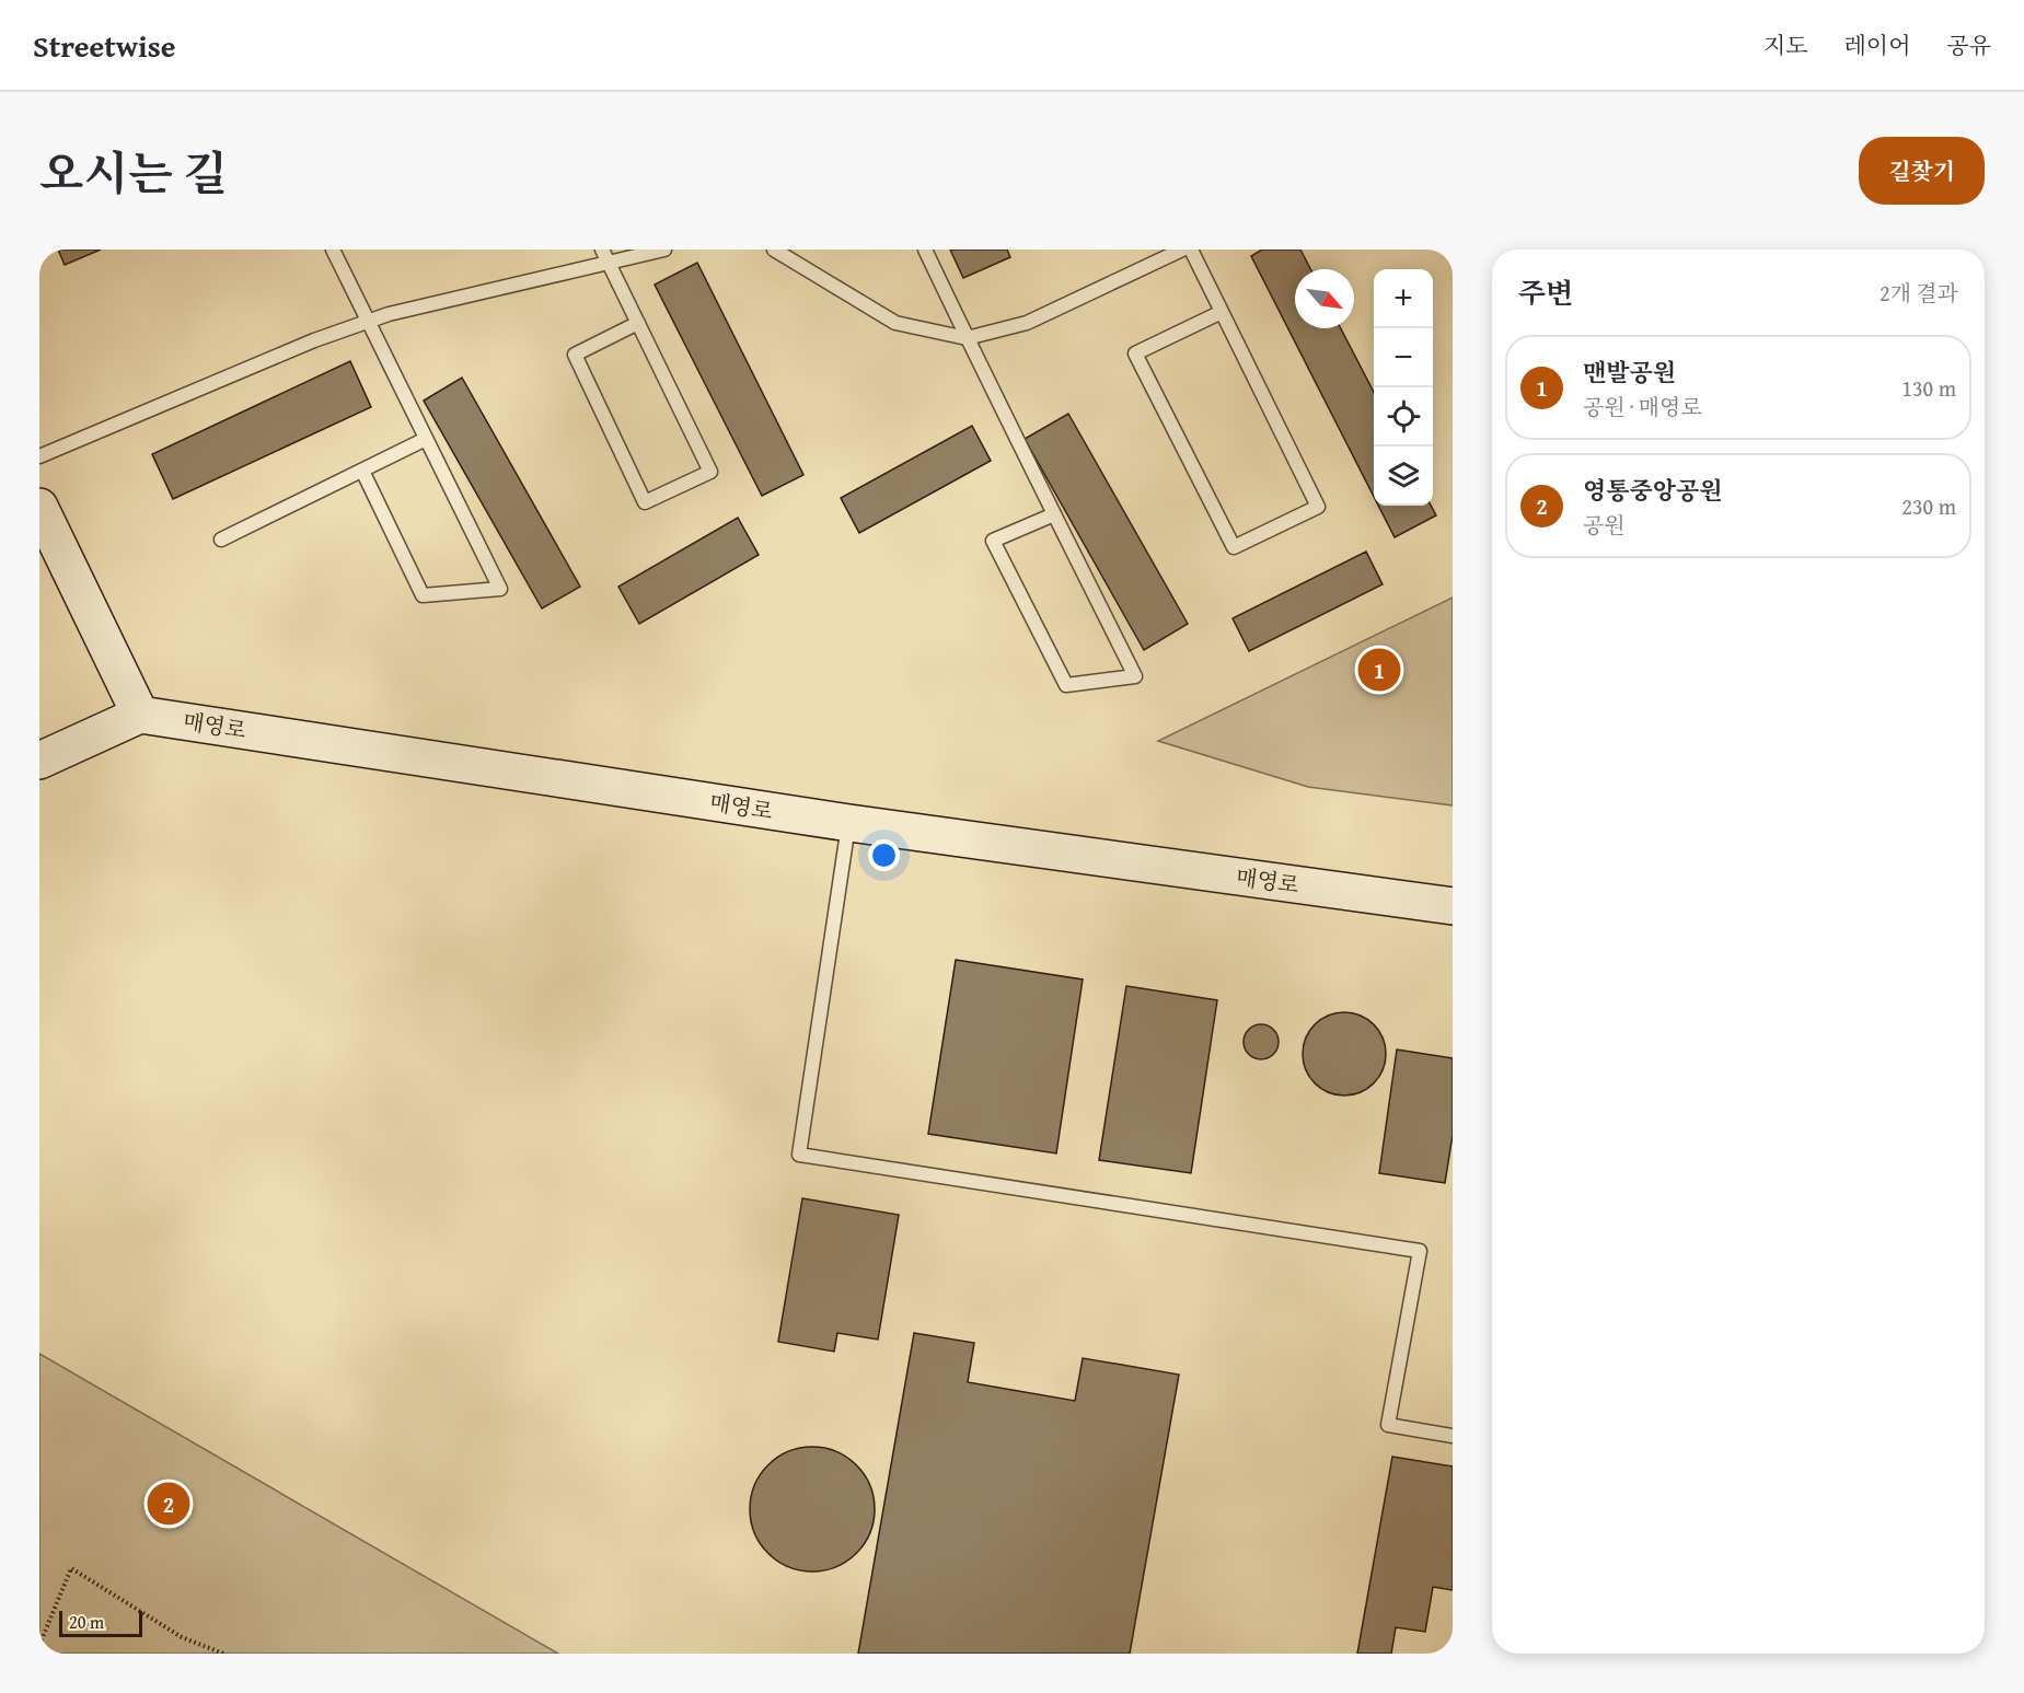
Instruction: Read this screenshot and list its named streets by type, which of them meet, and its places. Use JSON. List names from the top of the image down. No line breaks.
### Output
{"streets":{"street":["매영로"]},"scale_bar":"20 m","north":"bottom right","page":{"header":"Streetwise","nav":["지도","레이어","공유"],"title":"오시는 길","buttons":"길찾기","heading":["주변","2개 결과"],"map_buttons":["+","−"],"list":[{"mark":"1","name":"맨발공원","note":"공원 · 매영로","value":"130 m"},{"mark":"2","name":"영통중앙공원","note":"공원","value":"230 m"}],"pins":["1","2"],"scale":"20 m"}}
